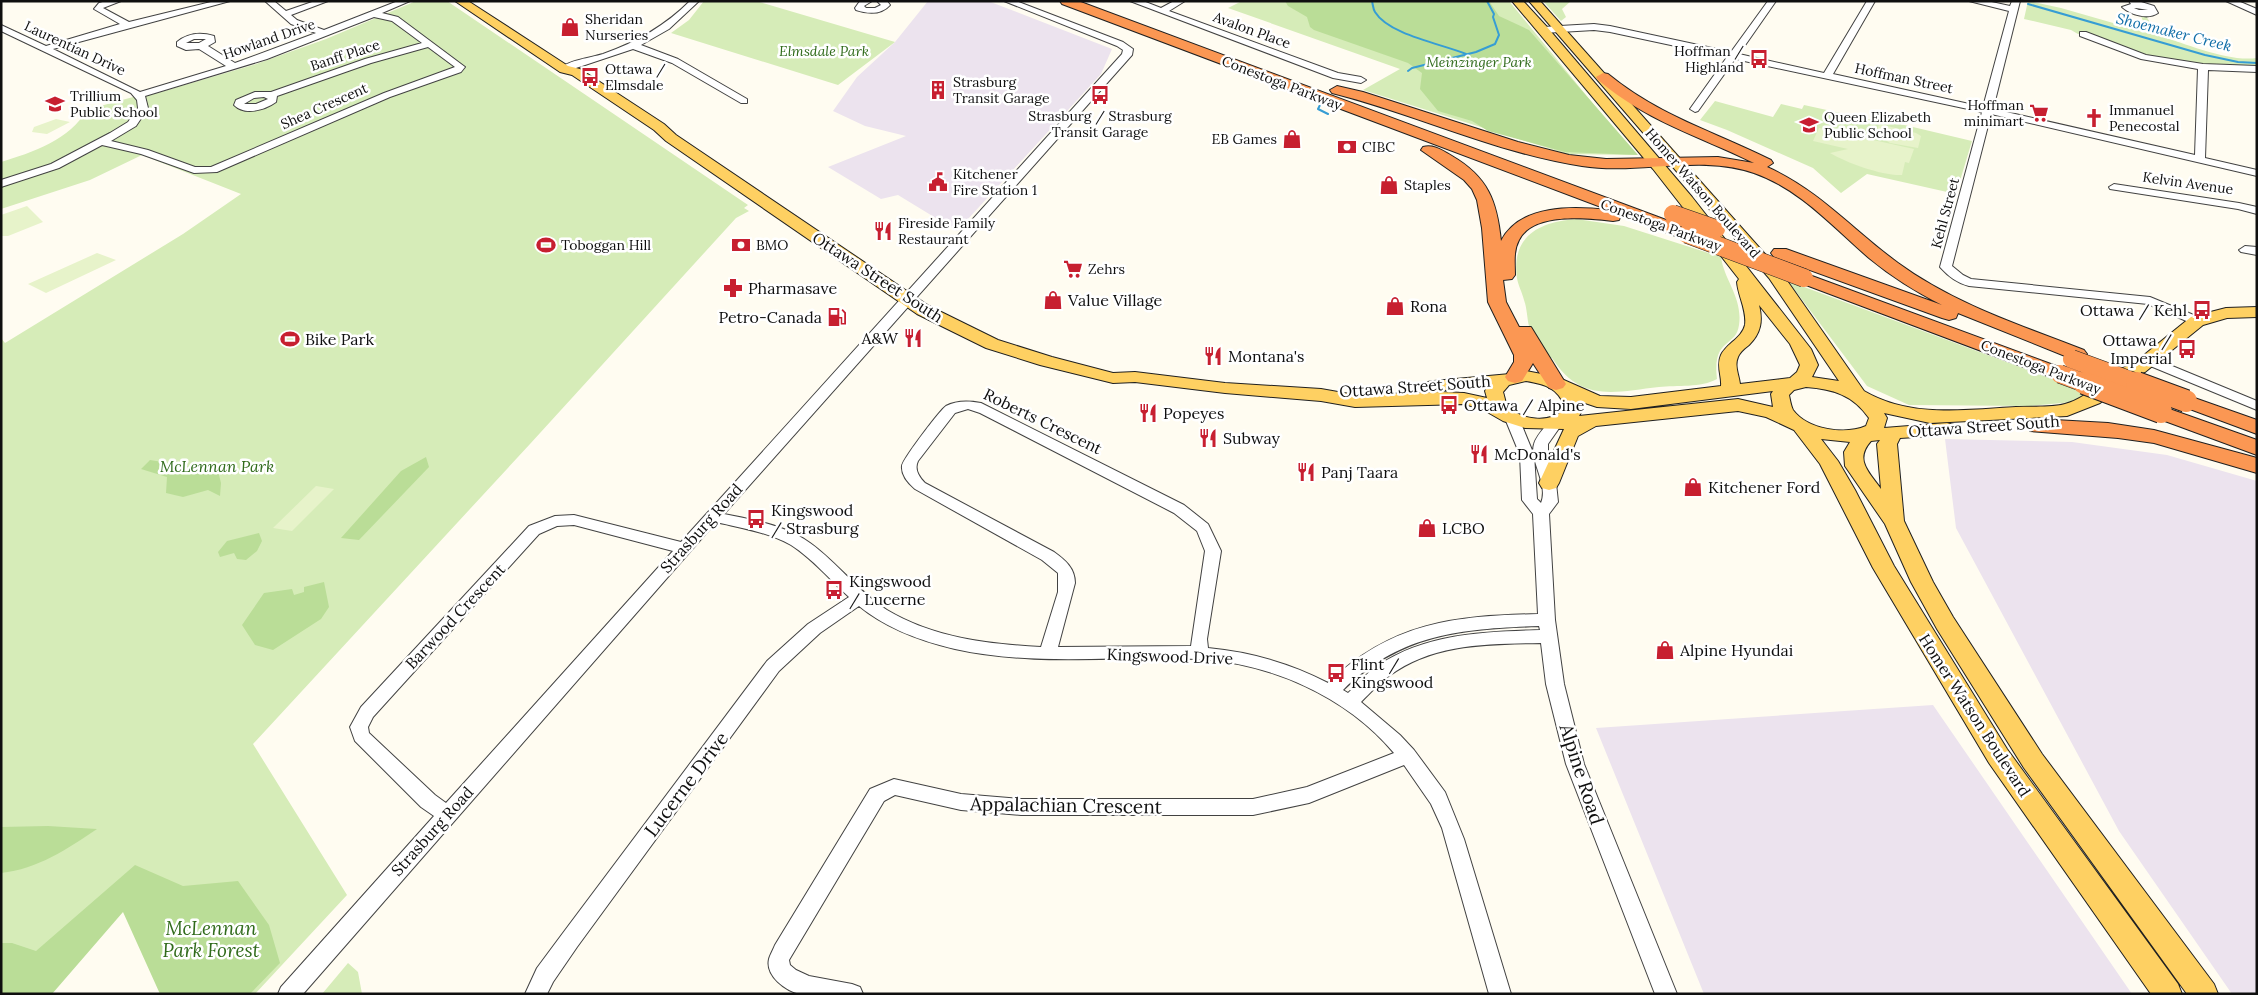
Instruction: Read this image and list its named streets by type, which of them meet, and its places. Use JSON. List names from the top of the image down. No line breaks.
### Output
{"streets":{"highway":["Conestoga Parkway"],"main road":["Homer Watson Boulevard","Ottawa Street South"],"street":["Avalon Place","Howland Drive","Laurentian Drive","Banff Place","Hoffman Street","Shea Crescent","Kelvin Avenue","Kehl Street","Roberts Crescent","Strasburg Road","Barwood Crescent","Kingswood Drive","Alpine Road","Lucerne Drive","Appalachian Crescent"]},"crossings":[["Howland Drive","Laurentian Drive"],["Howland Drive","Shea Crescent"],["Laurentian Drive","Shea Crescent"],["Banff Place","Shea Crescent"],["Hoffman Street","Homer Watson Boulevard"],["Hoffman Street","Kehl Street"],["Conestoga Parkway","Homer Watson Boulevard"],["Homer Watson Boulevard","Ottawa Street South"],["Kehl Street","Ottawa Street South"],["Ottawa Street South","Strasburg Road"],["Ottawa Street South","Alpine Road"],["Roberts Crescent","Kingswood Drive"],["Strasburg Road","Barwood Crescent"],["Strasburg Road","Kingswood Drive"],["Kingswood Drive","Lucerne Drive"],["Kingswood Drive","Appalachian Crescent"]],"water":["Shoemaker Creek"],"parks":["Elmsdale Park","Meinzinger Park","McLennan Park","McLennan Park Forest"],"places":{"shop":["Sheridan Nurseries","EB Games","Staples","Value Village","Rona","Kitchener Ford","LCBO","Alpine Hyundai"],"bus stop":["Hoffman / Highland","Ottawa / Elmsdale","Strasburg / Strasburg Transit Garage","Ottawa / Kehl","Ottawa / Imperial","Ottawa / Alpine","Kingswood / Strasburg","Kingswood / Lucerne","Flint / Kingswood"],"building":["Strasburg Transit Garage"],"school or university":["Trillium Public School","Queen Elizabeth Public School"],"supermarket":["Hoffman minimart","Zehrs"],"church":["Immanuel Penecostal"],"bank":["CIBC","BMO"],"public building":["Kitchener Fire Station 1"],"restaurant":["Fireside Family Restaurant","A&W","Montana's","Popeyes","Subway","McDonald's","Panj Taara"],"sports":["Toboggan Hill","Bike Park"],"pharmacy":["Pharmasave"],"fuel station":["Petro-Canada"]}}
